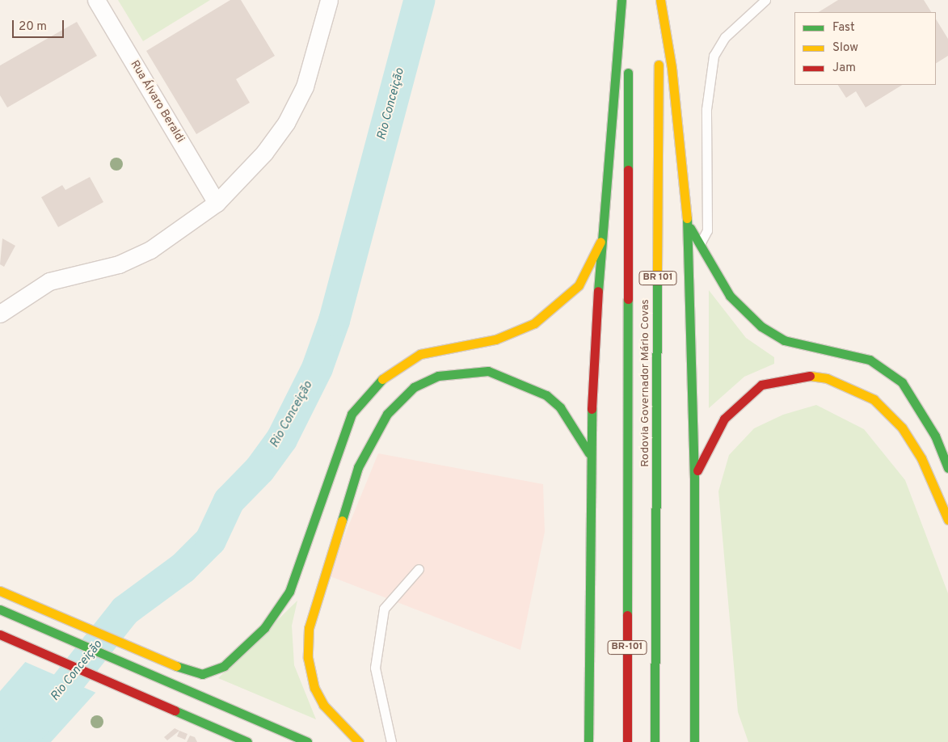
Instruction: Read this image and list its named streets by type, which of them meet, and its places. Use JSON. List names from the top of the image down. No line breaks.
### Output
{"streets":{"main road":["BR 101","Rodovia Governador Mário Covas","BR-101"],"street":["Rua Álvaro Beraldi"]},"water":["Rio Conceição"],"legend":["Fast","Slow","Jam"],"scale_bar":"20 m"}
